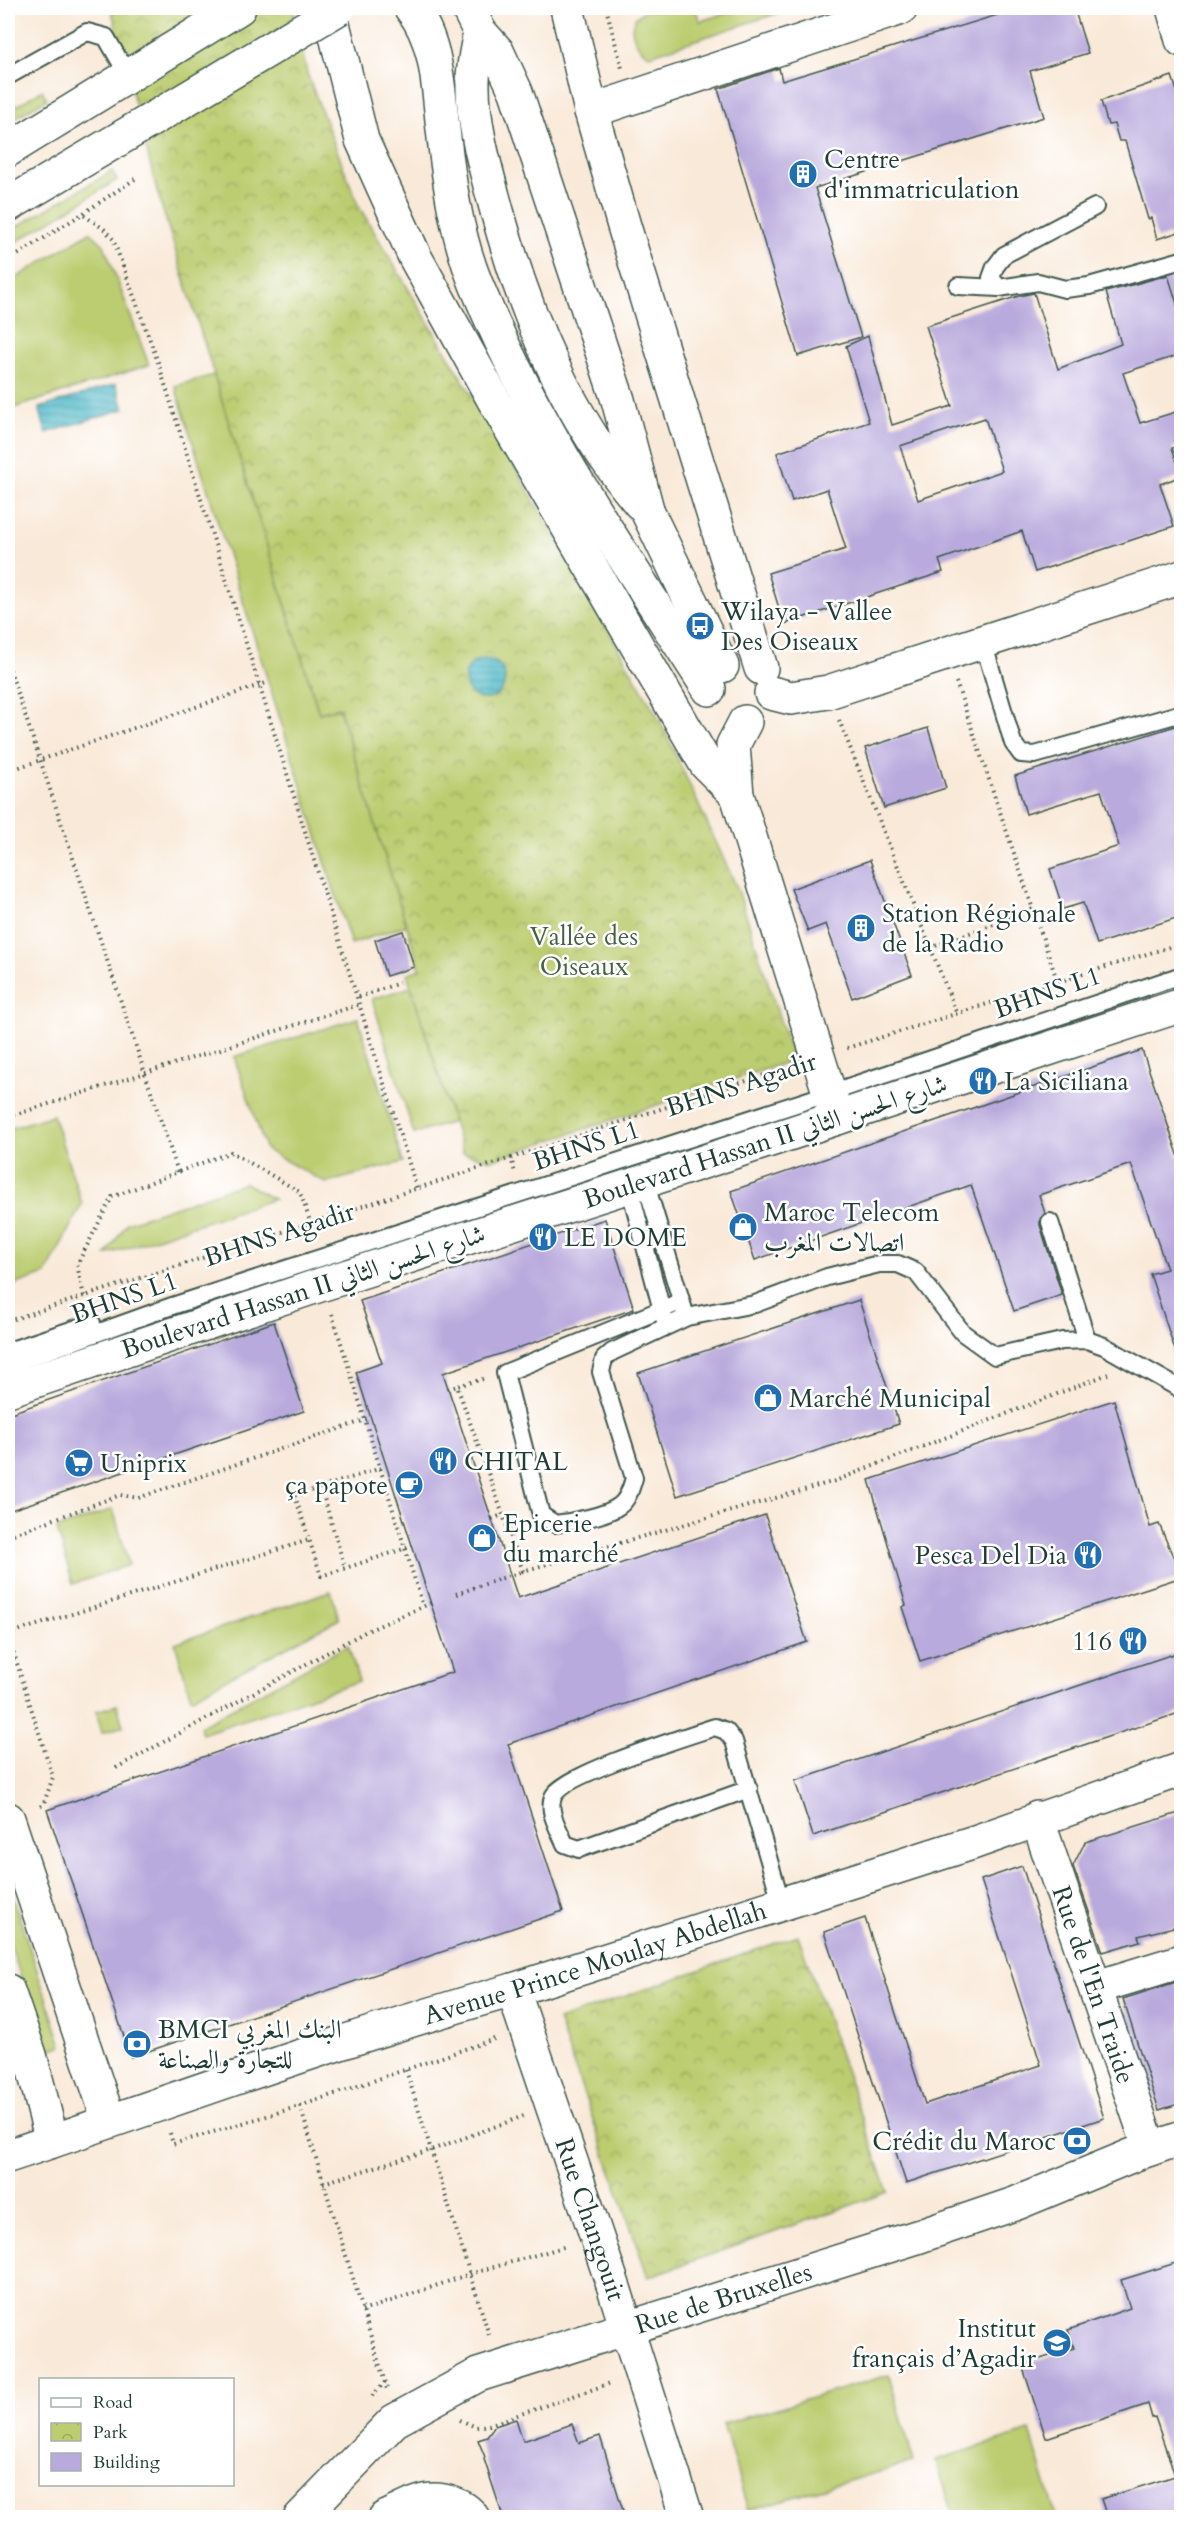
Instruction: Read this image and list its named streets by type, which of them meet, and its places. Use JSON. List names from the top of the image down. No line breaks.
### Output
{"streets":{"street":["Boulevard Hassan II شارع الحسن الثاني","Avenue Prince Moulay Abdellah","Rue de l'En Traide","Rue Changouit","Rue de Bruxelles"],"lane":["BHNS L1","BHNS Agadir"]},"crossings":[["BHNS L1","BHNS Agadir"],["BHNS L1","Boulevard Hassan II شارع الحسن الثاني"],["BHNS Agadir","Boulevard Hassan II شارع الحسن الثاني"],["Avenue Prince Moulay Abdellah","Rue de l'En Traide"],["Avenue Prince Moulay Abdellah","Rue Changouit"],["Rue de l'En Traide","Rue de Bruxelles"],["Rue Changouit","Rue de Bruxelles"]],"parks":["Vallée des Oiseaux"],"places":{"building":["Centre d'immatriculation","Station Régionale de la Radio"],"bus stop":["Wilaya - Vallee Des Oiseaux"],"restaurant":["La Siciliana","LE DOME","CHITAL","Pesca Del Dia","116"],"shop":["Maroc Telecom اتصالات المغرب","Marché Municipal","Epicerie du marché"],"supermarket":["Uniprix"],"cafe":["ça papote"],"bank":["BMCI البنك المغربي للتجارة والصناعة","Crédit du Maroc"],"school or university":["Institut français d’Agadir"]},"legend":["Road","Park","Building"]}
